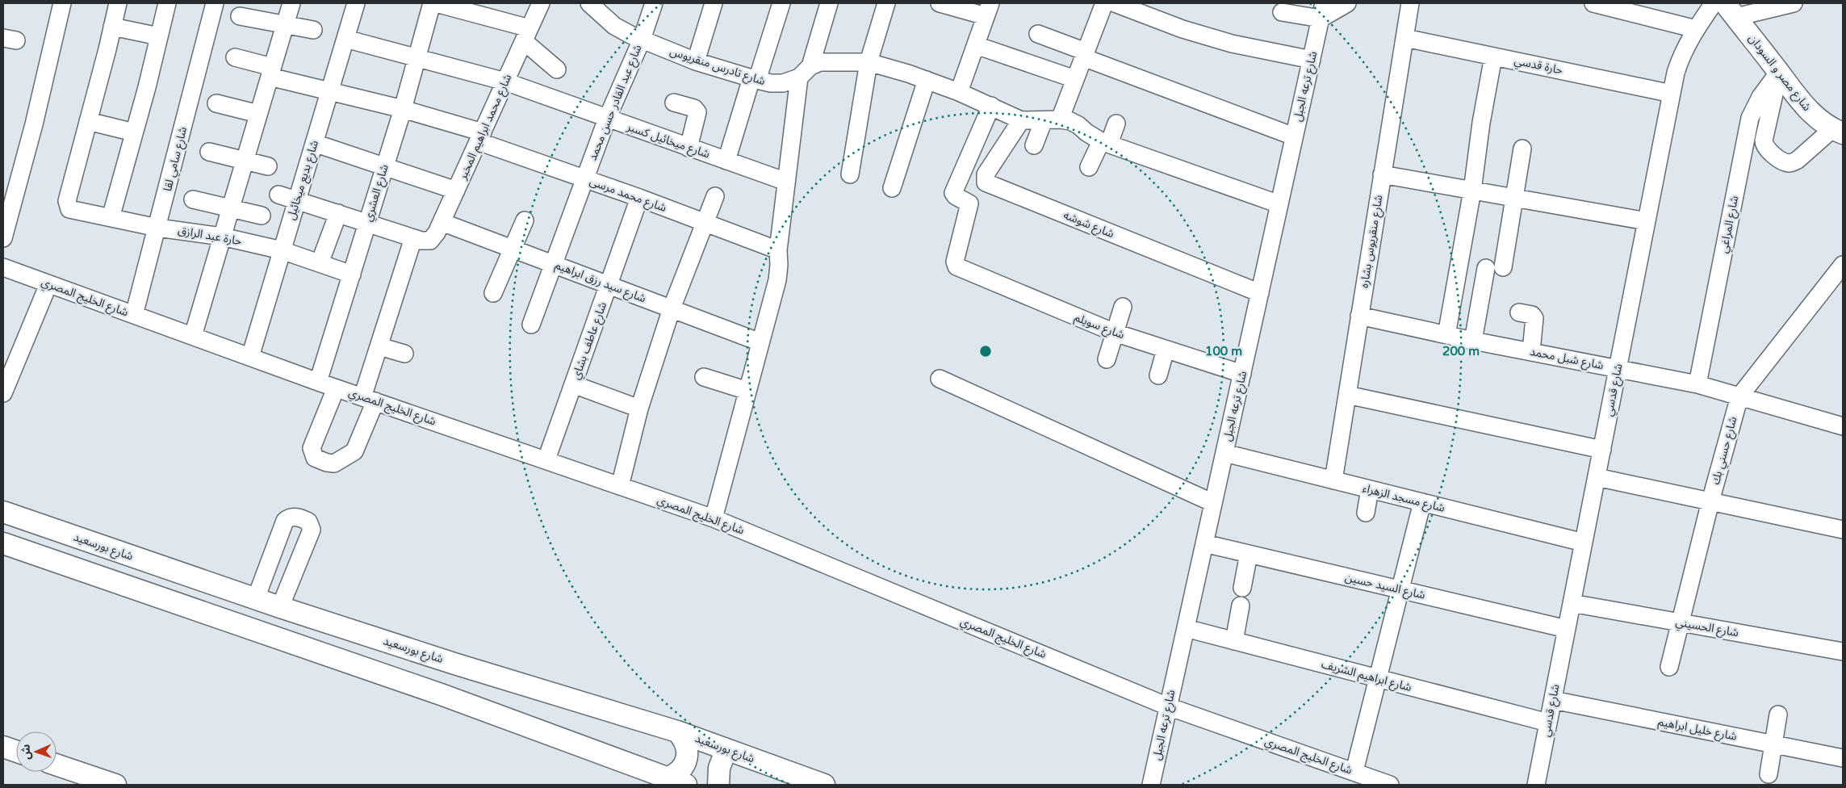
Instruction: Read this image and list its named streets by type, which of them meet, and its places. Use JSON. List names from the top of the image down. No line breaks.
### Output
{"streets":{"main road":["شارع مصر و السودان","شارع بورسعيد"],"street":["حارة قدسي","شارع تادرس منقريوس","شارع ترعه الجبل","شارع عبد القادر حسن محمد","شارع محمد ابراهيم المخبر","شارع ميخائيل كسبر","شارع سامي لقا","شارع بديع ميخائيل","شارع العشري","شارع محمد مرسى","شارع شوشه","شارع المراغي","حارة عبد الرازق","شارع منقريوس بشاره","شارع سيد رزق ابراهيم","شارع الخليج المصري","شارع سويلم","شارع عاطف بشاي","شارع شبل محمد","شارع قدسي","شارع حسني بك","شارع مسجد الزهراء","شارع السيد حسين","شارع الحسيني","شارع ابراهيم الشريف","شارع خليل ابراهيم"]},"crossings":[["حارة قدسي","شارع منقريوس بشاره"],["حارة قدسي","شارع قدسي"],["شارع تادرس منقريوس","شارع ترعه الجبل"],["شارع تادرس منقريوس","شارع عبد القادر حسن محمد"],["شارع مصر و السودان","شارع المراغي"],["شارع مصر و السودان","شارع قدسي"],["شارع ترعه الجبل","شارع شوشه"],["شارع ترعه الجبل","شارع الخليج المصري"],["شارع ترعه الجبل","شارع سويلم"],["شارع ترعه الجبل","شارع مسجد الزهراء"],["شارع ترعه الجبل","شارع السيد حسين"],["شارع ترعه الجبل","شارع ابراهيم الشريف"],["شارع عبد القادر حسن محمد","شارع ميخائيل كسبر"],["شارع عبد القادر حسن محمد","شارع محمد مرسى"],["شارع عبد القادر حسن محمد","شارع سيد رزق ابراهيم"],["شارع محمد ابراهيم المخبر","شارع ميخائيل كسبر"],["شارع محمد ابراهيم المخبر","شارع محمد مرسى"],["شارع محمد ابراهيم المخبر","شارع سيد رزق ابراهيم"],["شارع ميخائيل كسبر","شارع بديع ميخائيل"],["شارع ميخائيل كسبر","شارع العشري"],["شارع سامي لقا","حارة عبد الرازق"],["شارع سامي لقا","شارع الخليج المصري"],["شارع بديع ميخائيل","شارع محمد مرسى"],["شارع بديع ميخائيل","حارة عبد الرازق"],["شارع بديع ميخائيل","شارع الخليج المصري"],["شارع العشري","شارع محمد مرسى"],["شارع العشري","حارة عبد الرازق"],["شارع العشري","شارع الخليج المصري"],["شارع محمد مرسى","شارع عاطف بشاي"],["شارع المراغي","شارع شبل محمد"],["شارع منقريوس بشاره","شارع شبل محمد"],["شارع منقريوس بشاره","شارع مسجد الزهراء"],["شارع سيد رزق ابراهيم","شارع عاطف بشاي"],["شارع الخليج المصري","شارع عاطف بشاي"],["شارع شبل محمد","شارع قدسي"],["شارع شبل محمد","شارع حسني بك"],["شارع قدسي","شارع مسجد الزهراء"],["شارع قدسي","شارع السيد حسين"],["شارع قدسي","شارع الحسيني"],["شارع قدسي","شارع ابراهيم الشريف"],["شارع قدسي","شارع خليل ابراهيم"],["شارع حسني بك","شارع الحسيني"]],"north":"left","rings":["100 m","200 m"]}
